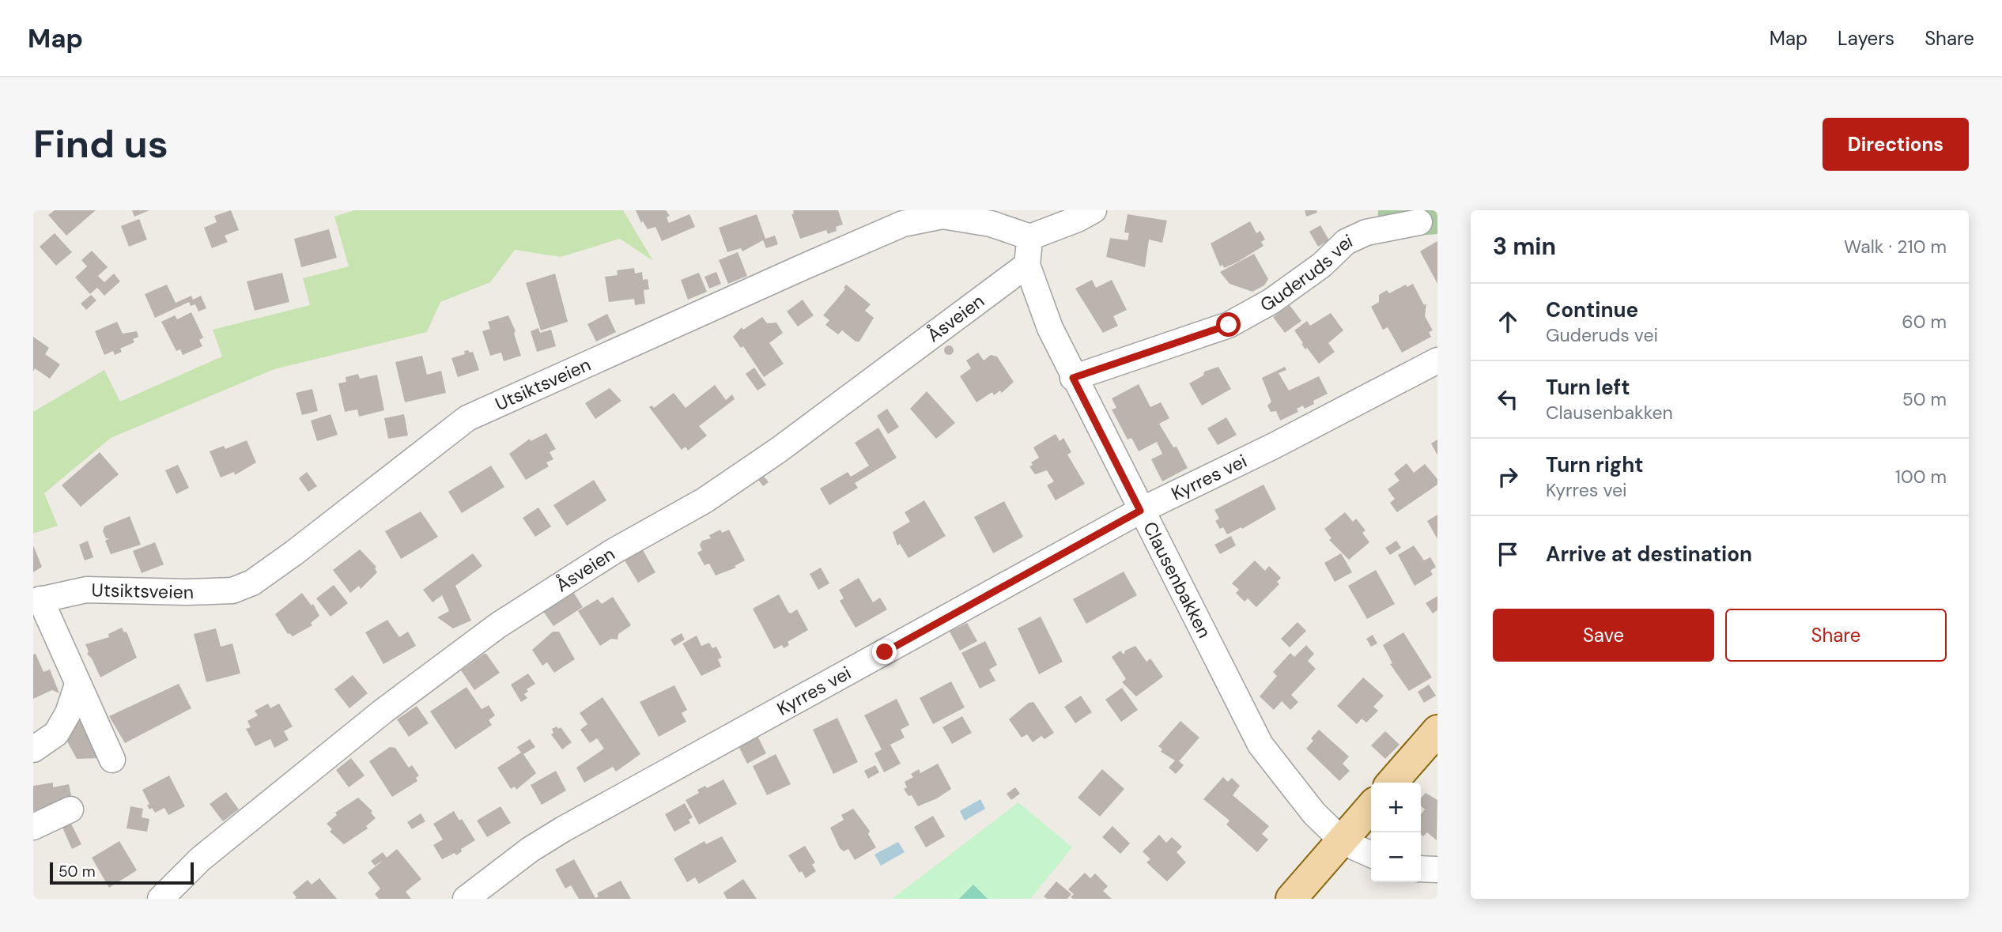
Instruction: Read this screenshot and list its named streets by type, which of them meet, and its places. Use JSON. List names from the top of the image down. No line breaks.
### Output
{"streets":{"street":["Guderuds vei","Åsveien","Utsiktsveien","Kyrres vei","Clausenbakken"]},"crossings":[["Guderuds vei","Clausenbakken"],["Åsveien","Clausenbakken"],["Utsiktsveien","Clausenbakken"],["Kyrres vei","Clausenbakken"]],"scale_bar":"50 m","page":{"header":"Map","nav":["Map","Layers","Share"],"buttons":["Directions",["Save","Share"]],"title":"Find us","heading":["3 min","Walk · 210 m"],"list":[["Continue","Guderuds vei","60 m"],["Turn left","Clausenbakken","50 m"],["Turn right","Kyrres vei","100 m"],"Arrive at destination"],"map_buttons":["+","−"],"scale":"50 m"}}
